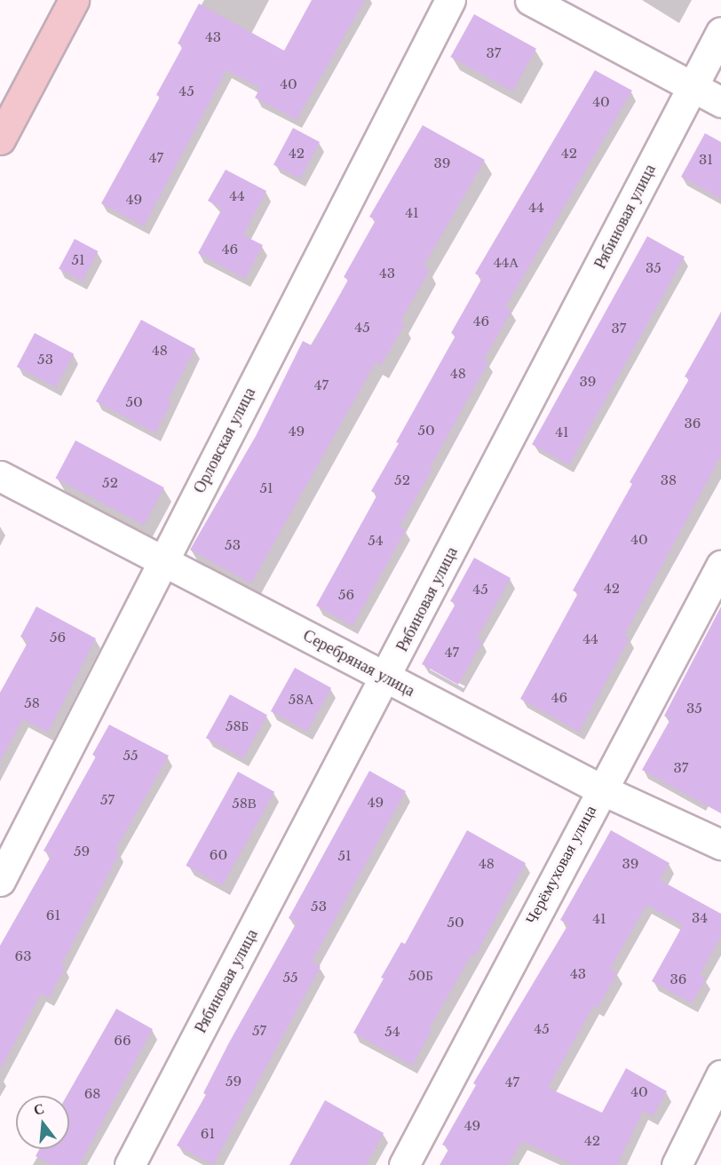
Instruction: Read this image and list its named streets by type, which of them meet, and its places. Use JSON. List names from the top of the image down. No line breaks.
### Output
{"streets":{"street":["Рябиновая улица","Орловская улица","Серебряная улица","Черёмуховая улица"]},"crossings":[["Рябиновая улица","Серебряная улица"],["Орловская улица","Серебряная улица"],["Серебряная улица","Черёмуховая улица"]],"house_numbers":["43","37","40","45","40","42","42","47","31","39","44","49","44","41","46","51","44А","35","43","46","45","37","48","53","48","39","47","50","36","50","49","41","52","38","52","51","40","54","53","42","45","56","56","44","47","46","58А","58","35","58Б","55","37","57","49","58В","59","60","51","48","39","53","61","34","41","50","63","43","50Б","55","36","45","57","54","66","59","47","40","68","49","61","42"],"north":"top"}
